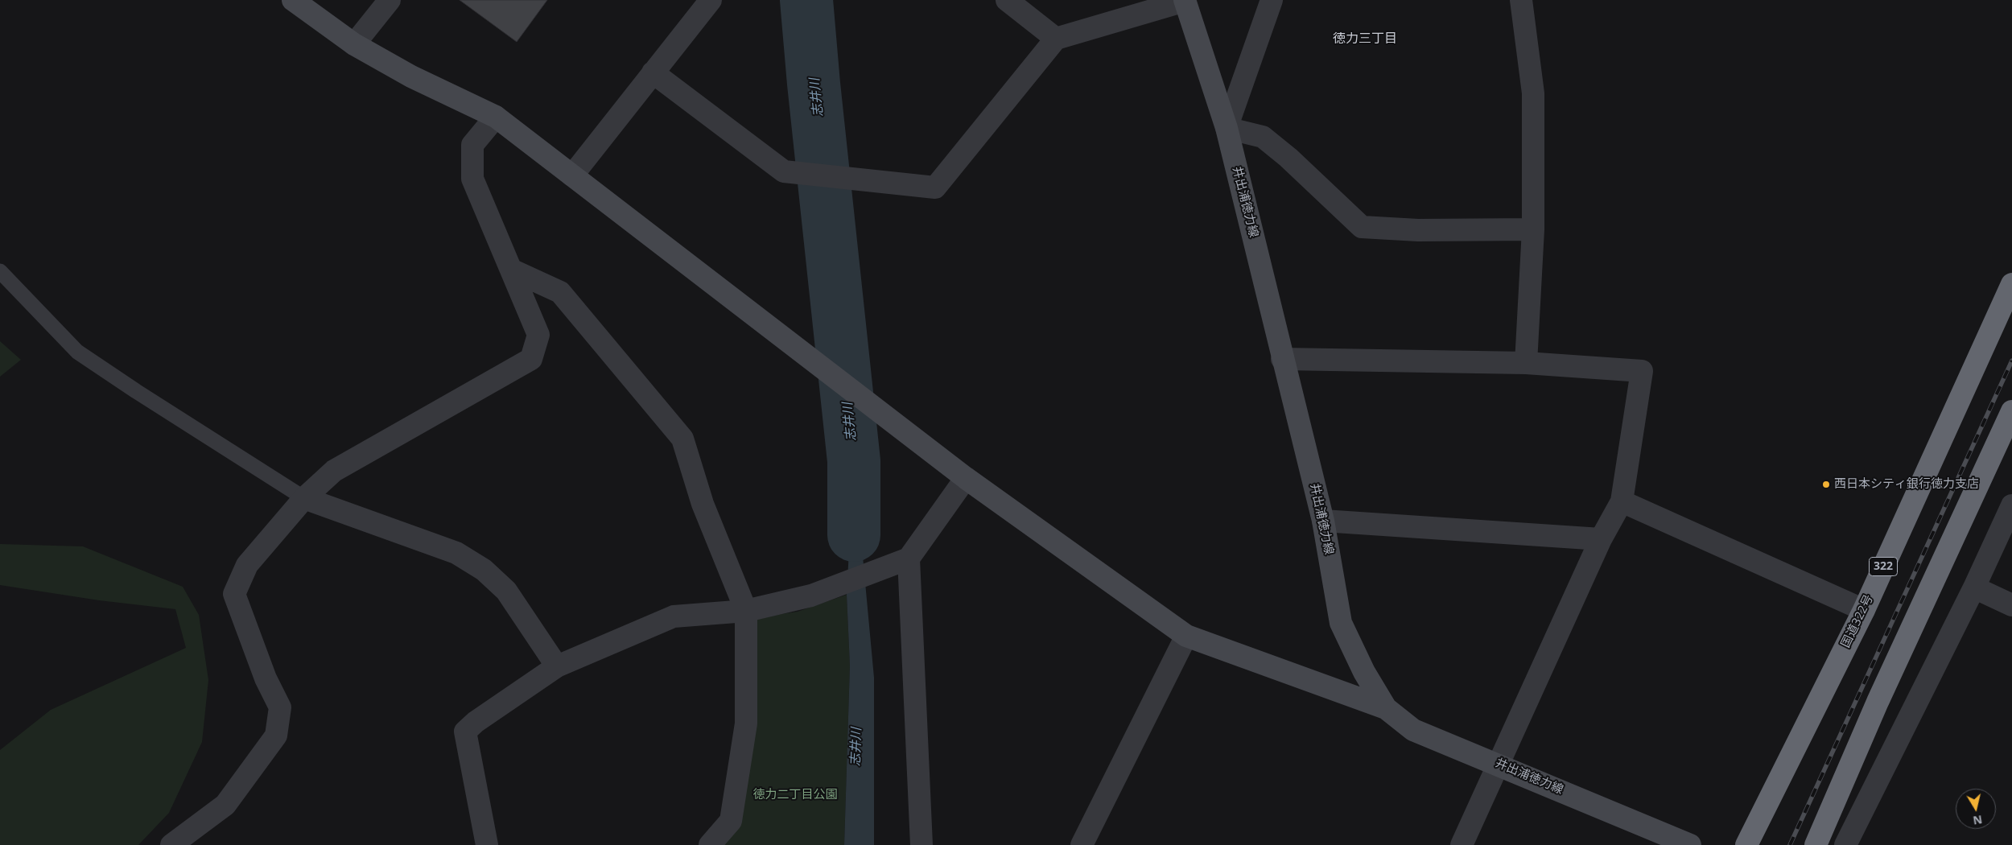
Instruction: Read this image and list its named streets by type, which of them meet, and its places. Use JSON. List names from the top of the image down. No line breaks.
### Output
{"streets":{"highway":["322","国道322号"],"street":["井出浦徳力線"]},"districts":["徳力三丁目"],"water":["志井川"],"parks":["徳力二丁目公園"],"places":["西日本シティ銀行徳力支店"],"north":"bottom"}
